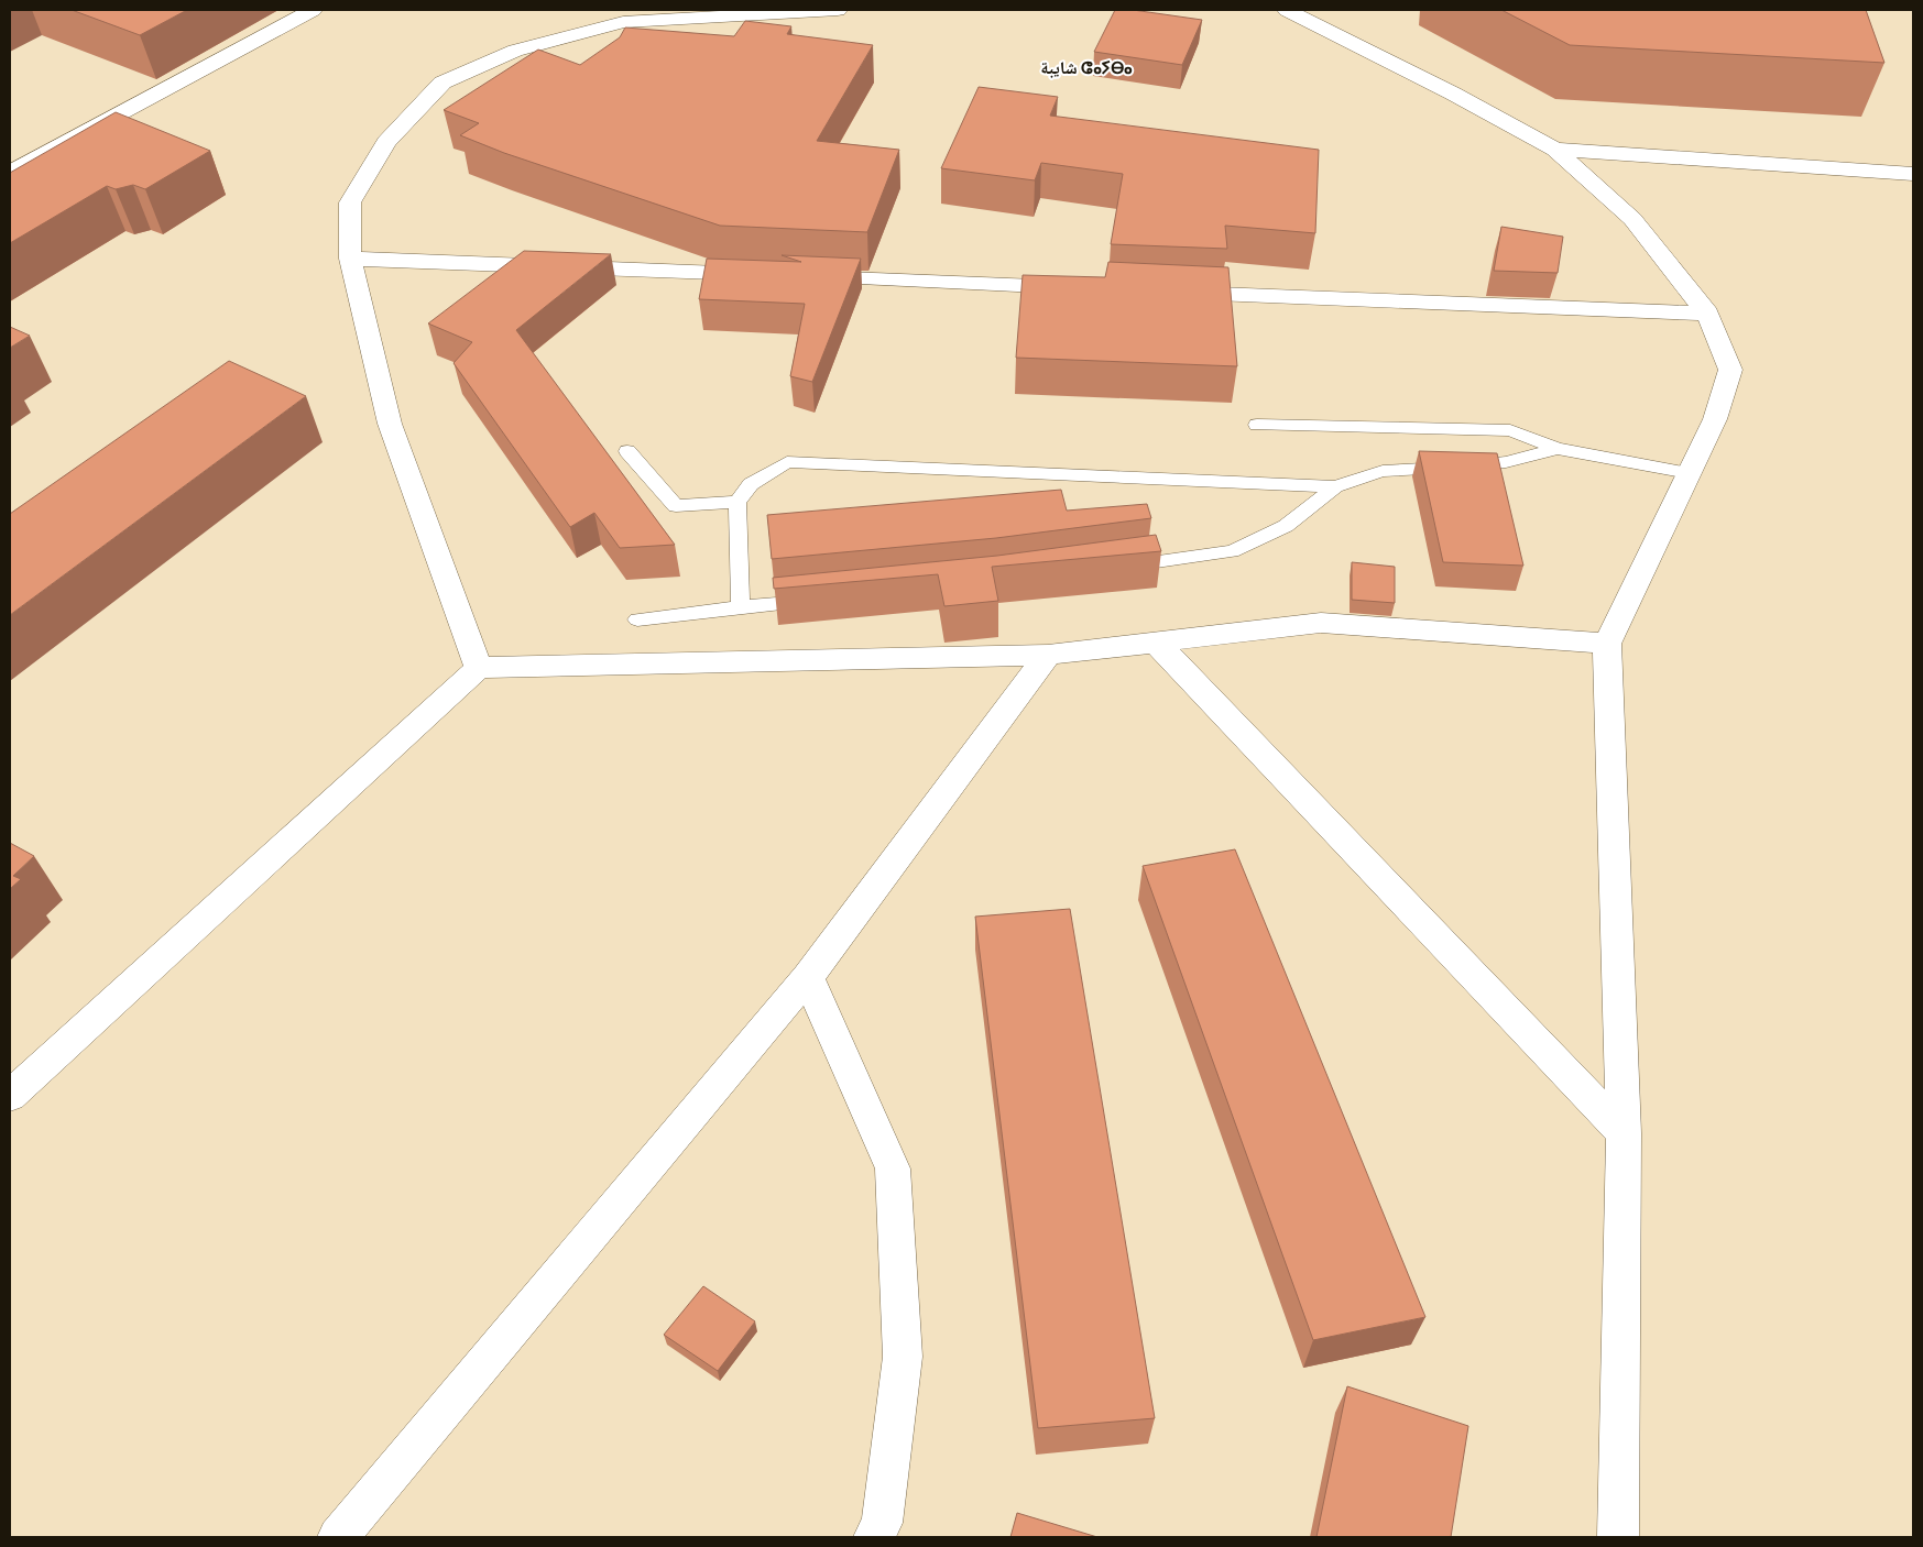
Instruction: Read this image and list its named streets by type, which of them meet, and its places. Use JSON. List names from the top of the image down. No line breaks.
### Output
{"districts":["شايبة ⵛⴰⵢⴱⴰ"]}
